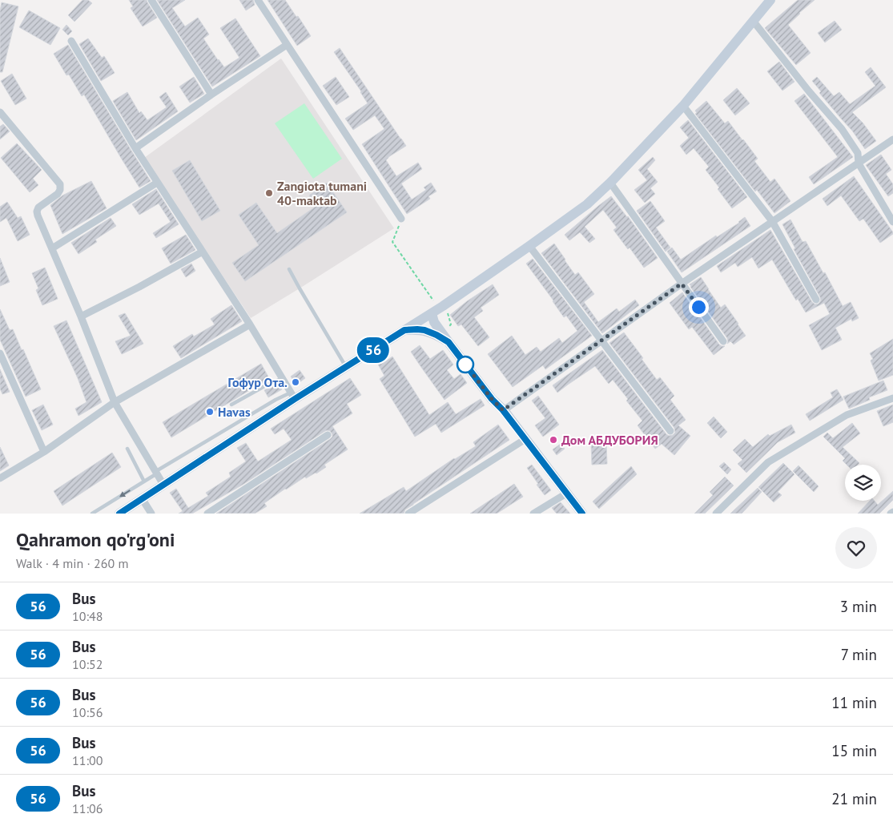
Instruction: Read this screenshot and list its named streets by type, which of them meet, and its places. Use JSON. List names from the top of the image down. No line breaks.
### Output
{"places":["Zangiota tumani 40-maktab","Гофур Ота.","Havas","Дом АБДУБОРИЯ"],"lines":["bus line 56"],"page":{"on_map":"56","heading":["Qahramon qo'rg'oni","Walk · 4 min · 260 m"],"list":[{"mark":"56","name":"Bus","note":"10:48","value":"3 min"},{"mark":"56","name":"Bus","note":"10:52","value":"7 min"},{"mark":"56","name":"Bus","note":"10:56","value":"11 min"},{"mark":"56","name":"Bus","note":"11:00","value":"15 min"},{"mark":"56","name":"Bus","note":"11:06","value":"21 min"}]}}
